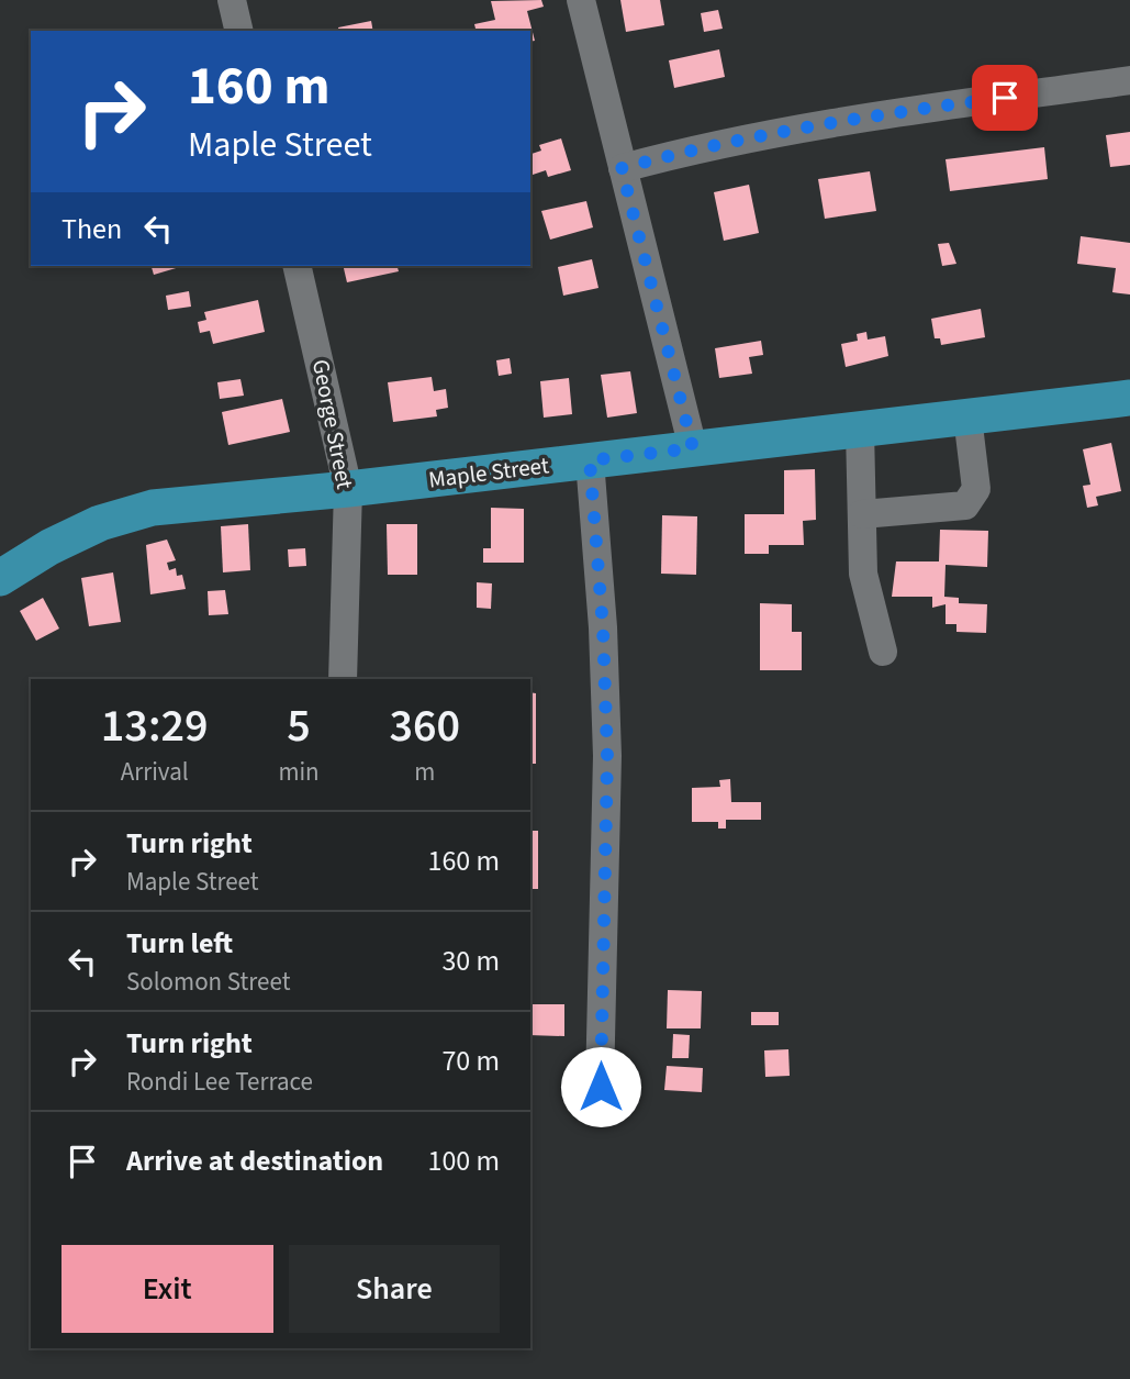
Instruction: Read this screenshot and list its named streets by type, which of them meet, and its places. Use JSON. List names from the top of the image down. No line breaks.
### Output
{"streets":{"main road":["Maple Street"],"street":["George Street"]},"crossings":[["George Street","Maple Street"]],"page":{"turn":["160 m","Maple Street"],"then":"Then","eta":["13:29","Arrival","5","min","360","m"],"list":[{"name":"Turn right","note":"Maple Street","value":"160 m"},{"name":"Turn left","note":"Solomon Street","value":"30 m"},{"name":"Turn right","note":"Rondi Lee Terrace","value":"70 m"},{"name":"Arrive at destination","value":"100 m"}],"buttons":["Exit","Share"]}}
